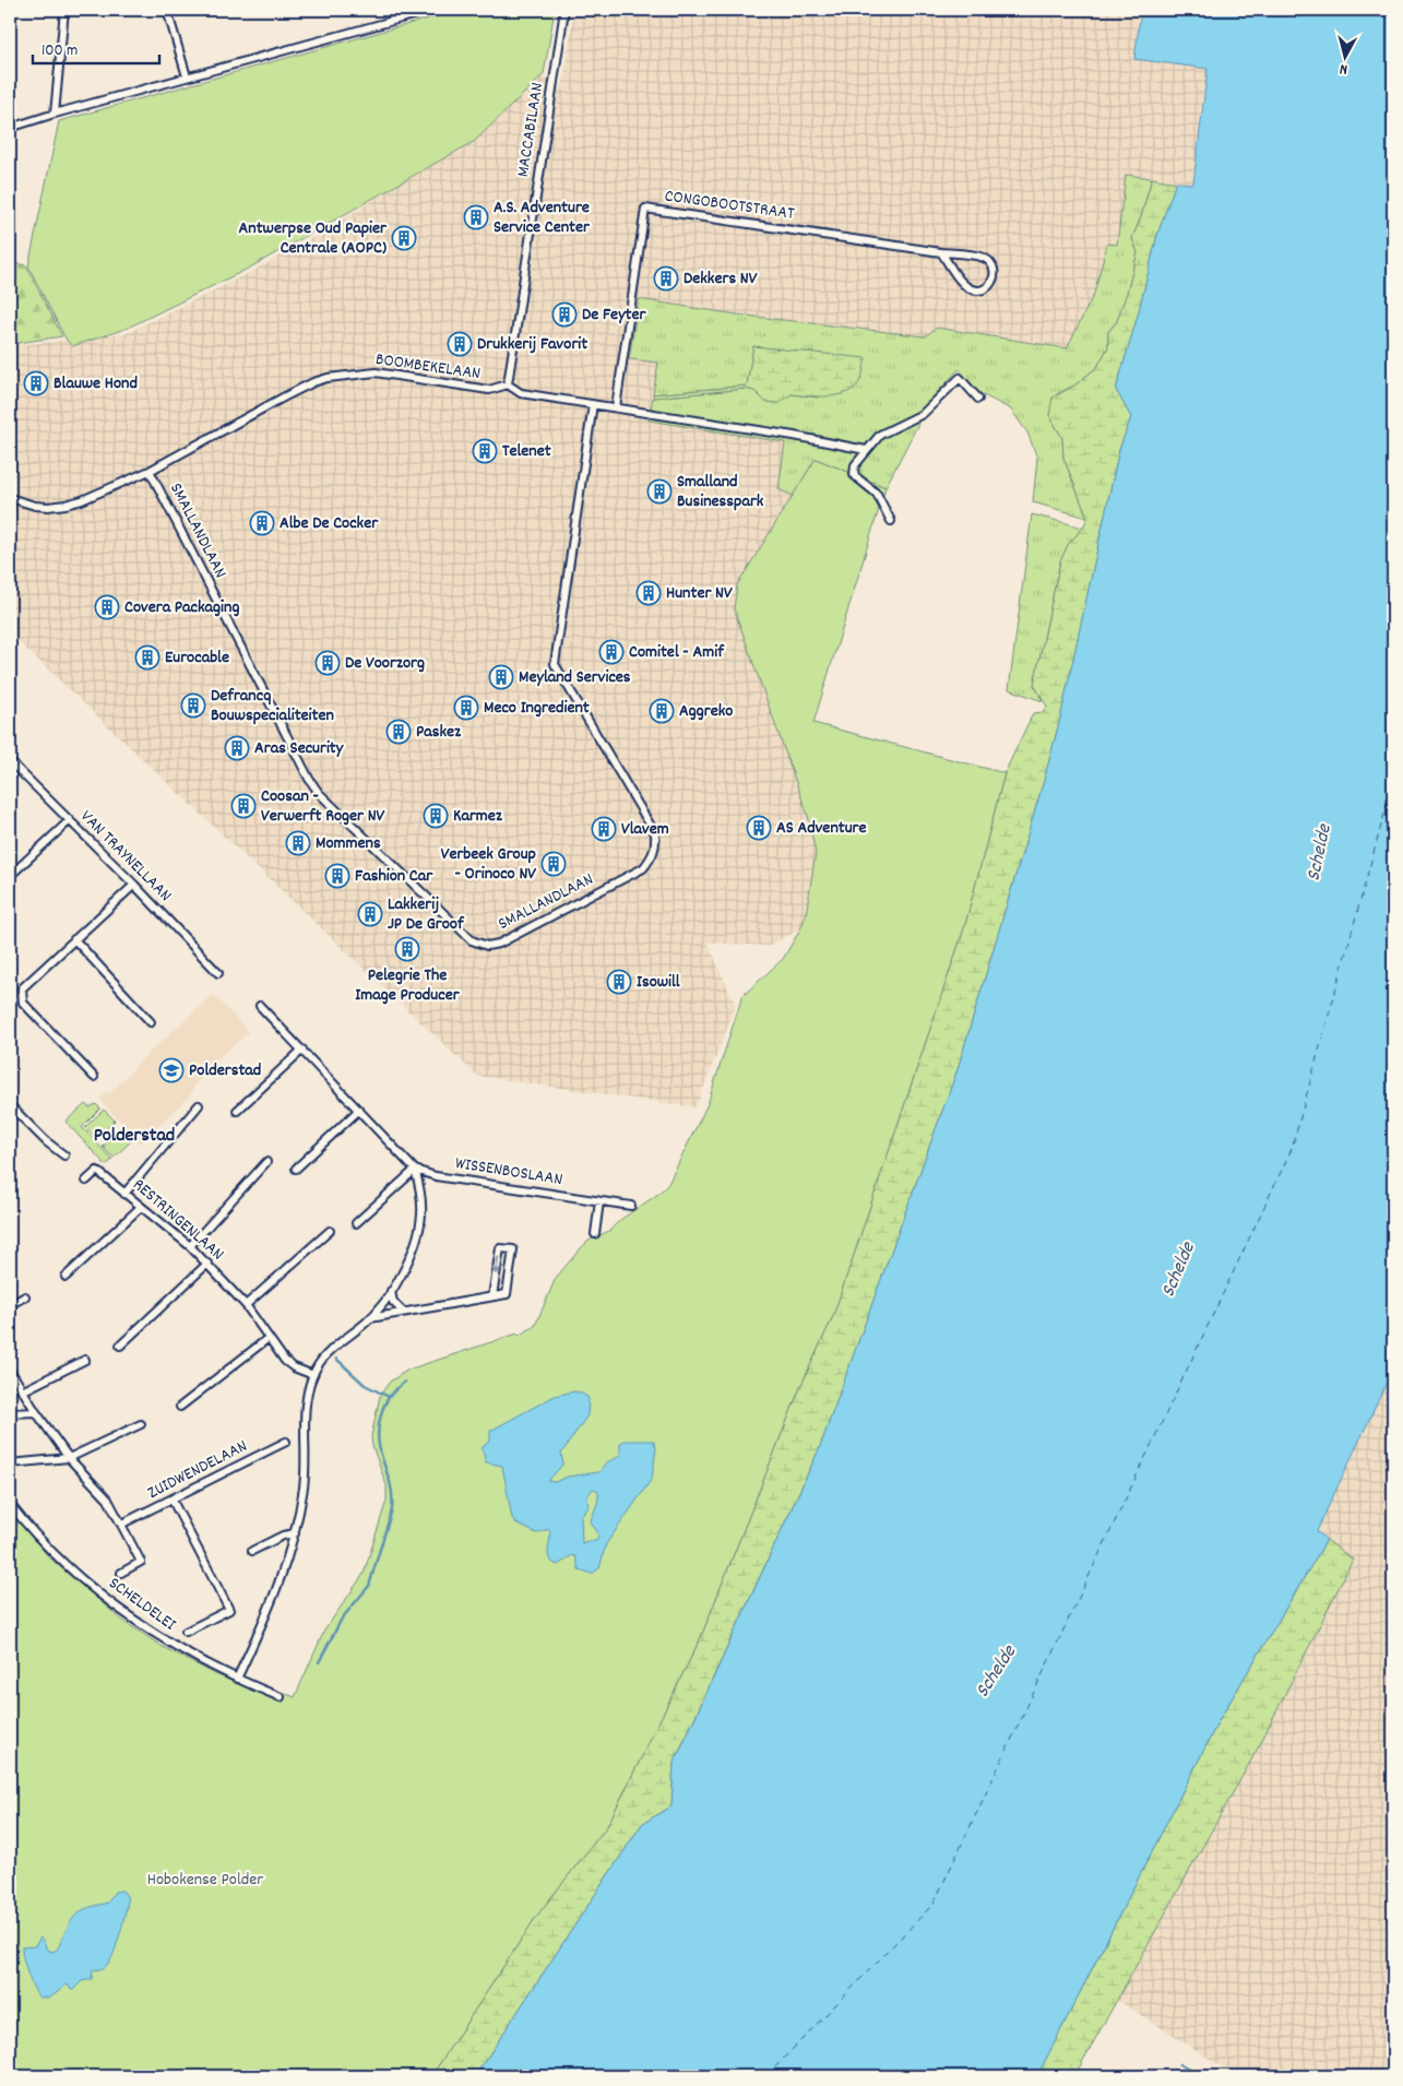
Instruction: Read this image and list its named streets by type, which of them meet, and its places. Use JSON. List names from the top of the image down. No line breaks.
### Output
{"streets":{"street":["MACCABILAAN","CONGOBOOTSTRAAT","BOOMBEKELAAN","SMALLANDLAAN","VAN TRAYNELLAAN","WISSENBOSLAAN","RESTRINGENLAAN","ZUIDWENDELAAN","SCHELDELEI"]},"crossings":[["MACCABILAAN","BOOMBEKELAAN"],["BOOMBEKELAAN","SMALLANDLAAN"]],"districts":["Polderstad"],"water":["Schelde"],"parks":["Hobokense Polder"],"places":{"building":["A.S. Adventure Service Center","Antwerpse Oud Papier Centrale (AOPC)","Dekkers NV","De Feyter","Drukkerij Favorit","Blauwe Hond","Telenet","Smalland Businesspark","Albe De Cocker","Hunter NV","Covera Packaging","Comitel - Amif","Eurocable","De Voorzorg","Meyland Services","Defrancq Bouwspecialiteiten","Meco Ingredient","Aggreko","Paskez","Aras Security","Coosan - Verwerft Roger NV","Karmez","AS Adventure","Vlavem","Mommens","Verbeek Group - Orinoco NV","Fashion Car","Lakkerij JP De Groof","Pelegrie The Image Producer","Isowill"],"school or university":["Polderstad"]},"scale_bar":"100 m","north":"bottom"}
